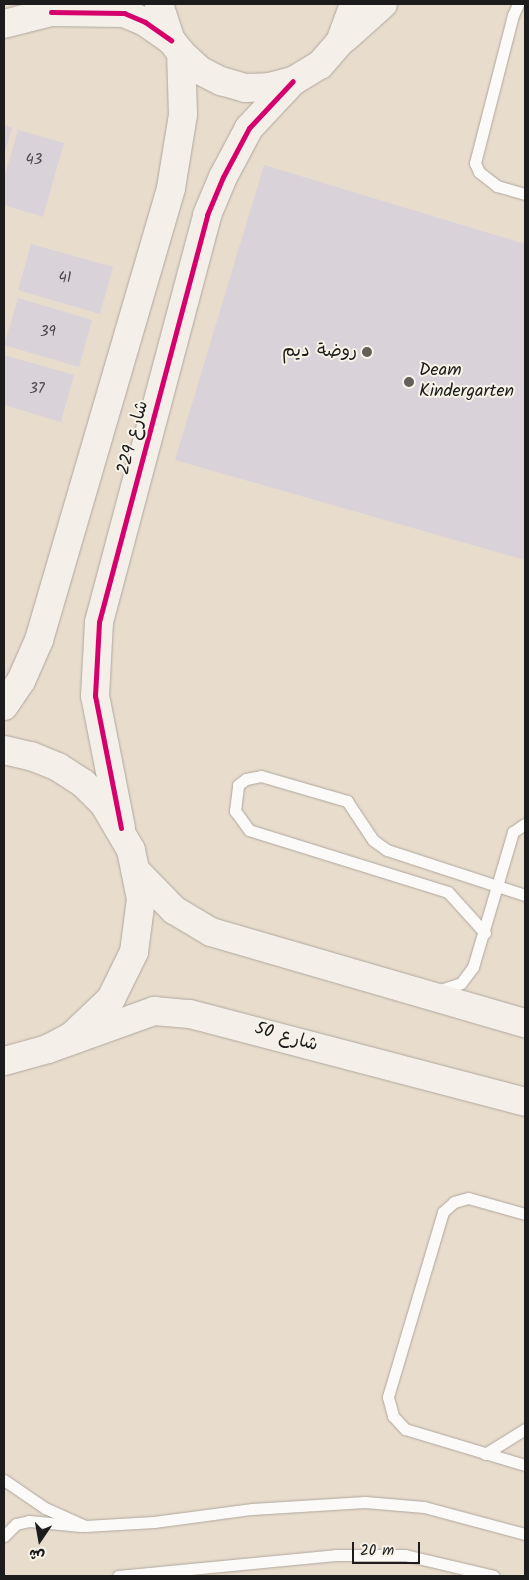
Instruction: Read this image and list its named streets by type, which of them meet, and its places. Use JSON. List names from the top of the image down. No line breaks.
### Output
{"streets":{"street":["شارع 229","شارع 50"]},"places":["روضة ديم","Deam Kindergarten"],"house_numbers":["43","41","39","37"],"scale_bar":"20 m","north":"bottom"}
